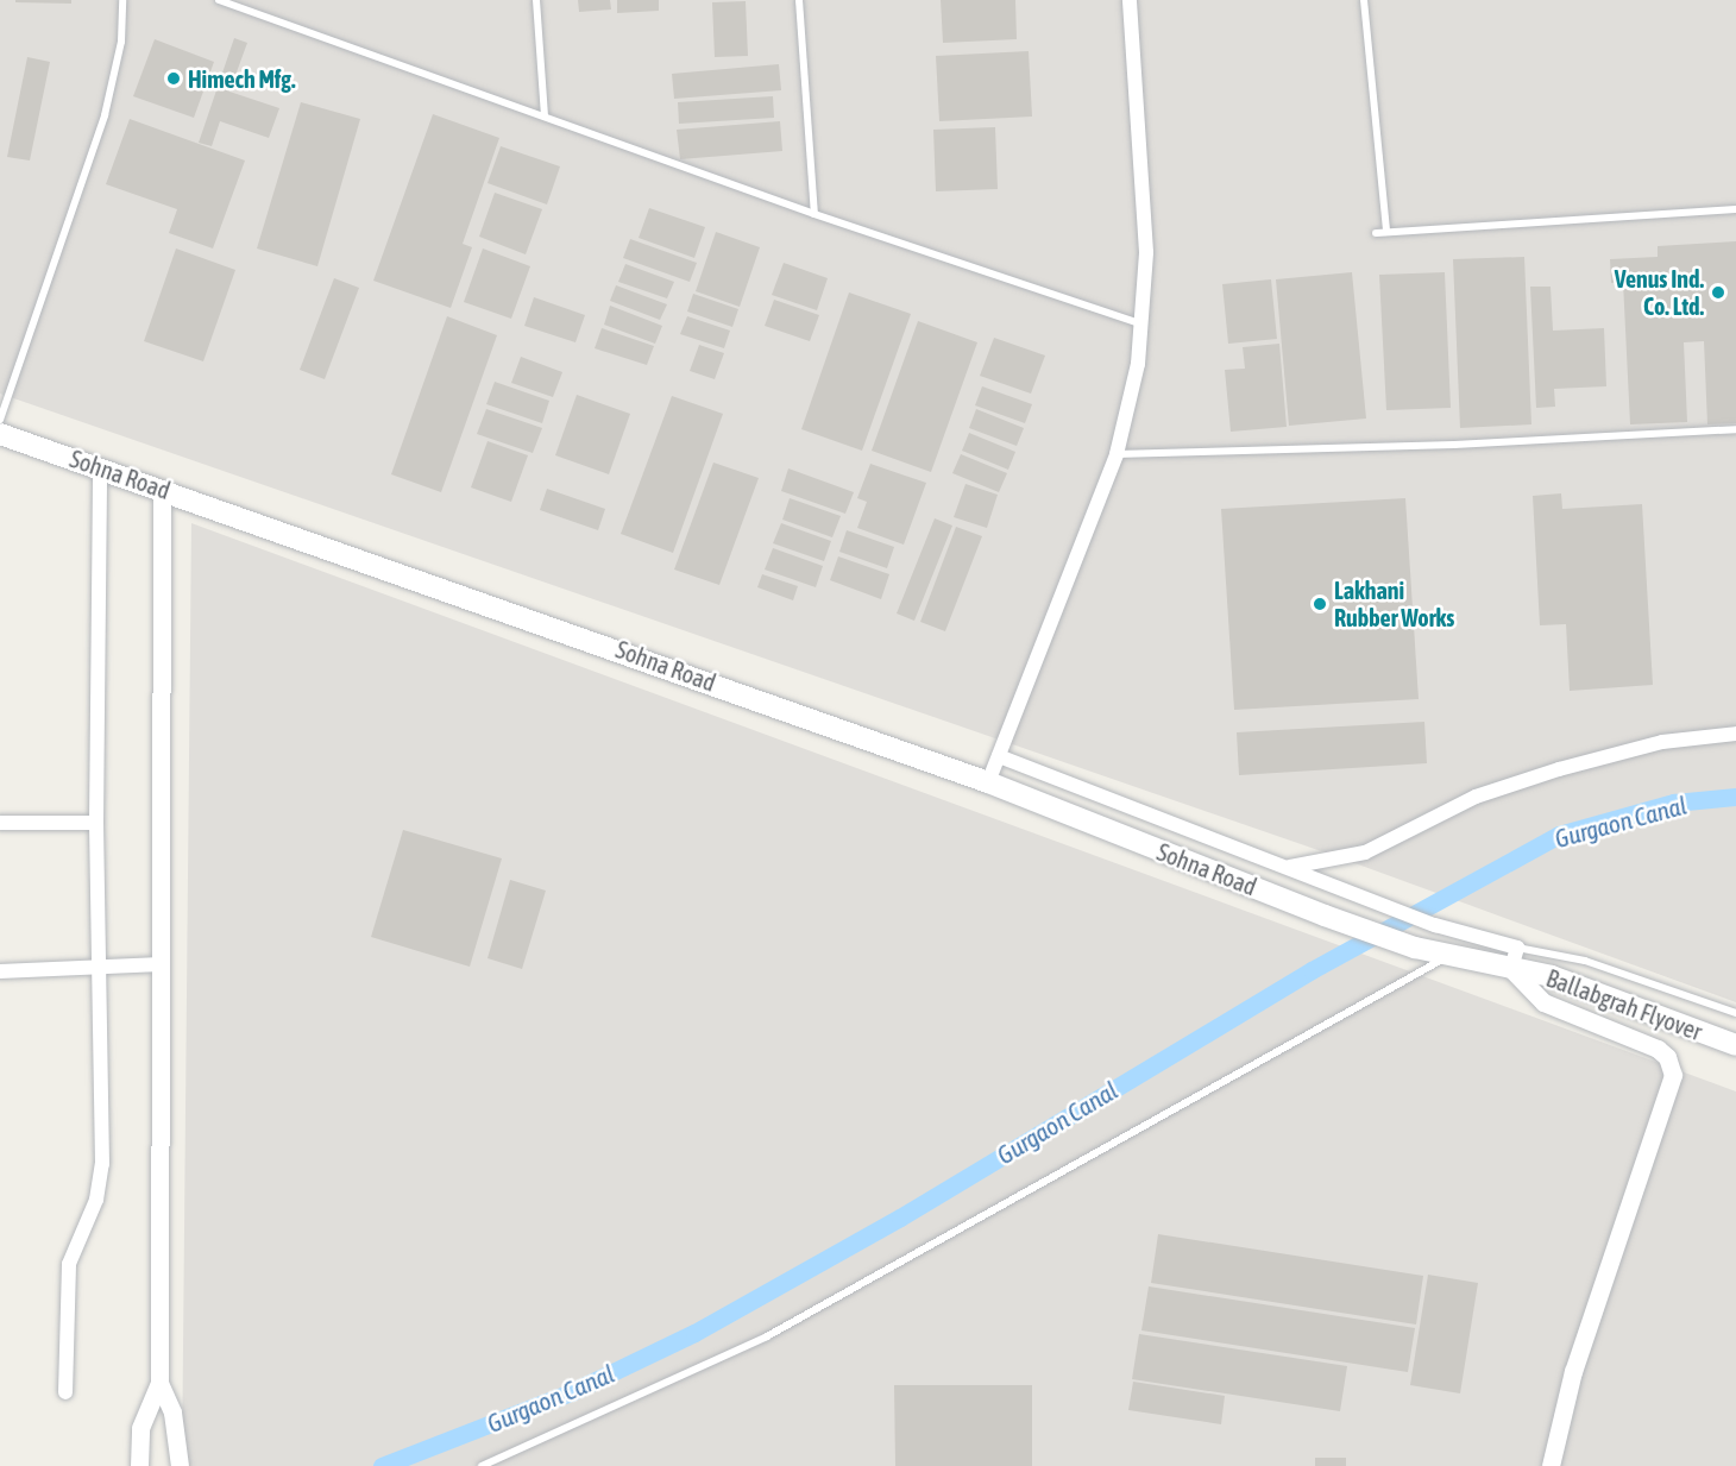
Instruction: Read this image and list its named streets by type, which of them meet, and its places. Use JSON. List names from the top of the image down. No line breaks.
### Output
{"streets":{"main road":["Sohna Road","Ballabgrah Flyover"]},"crossings":[["Sohna Road","Ballabgrah Flyover"]],"water":["Gurgaon Canal"],"places":["Himech Mfg.","Venus Ind. Co. Ltd.","Lakhani Rubber Works"]}
